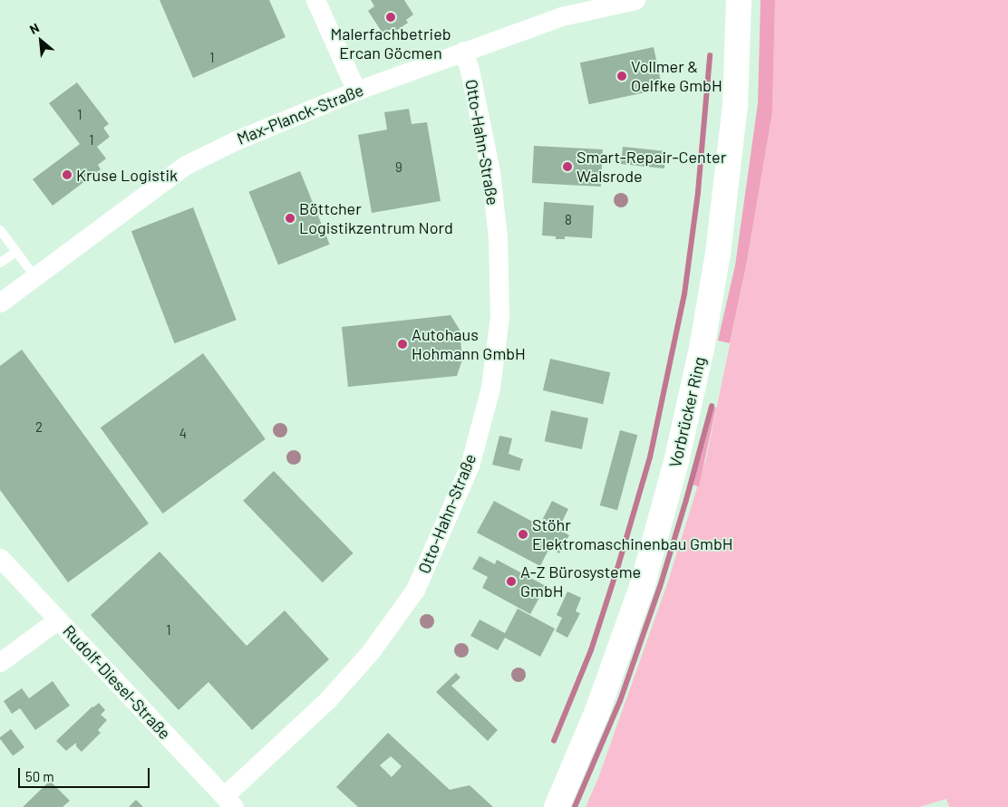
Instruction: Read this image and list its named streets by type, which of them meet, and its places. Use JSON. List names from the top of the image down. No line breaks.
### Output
{"streets":{"main road":["Vorbrücker Ring"],"street":["Max-Planck-Straße","Otto-Hahn-Straße","Rudolf-Diesel-Straße"]},"crossings":[["Max-Planck-Straße","Otto-Hahn-Straße"],["Otto-Hahn-Straße","Rudolf-Diesel-Straße"]],"places":["Malerfachbetrieb Ercan Göcmen","Vollmer & Oelfke GmbH","Smart-Repair-Center Walsrode","Kruse Logistik","Böttcher Logistikzentrum Nord","Autohaus Hohmann GmbH","Stöhr Elektromaschinenbau GmbH","A-Z Bürosysteme GmbH"],"house_numbers":["1","1","1","9","8","2","4","1"],"scale_bar":"50 m","north":"top left"}
